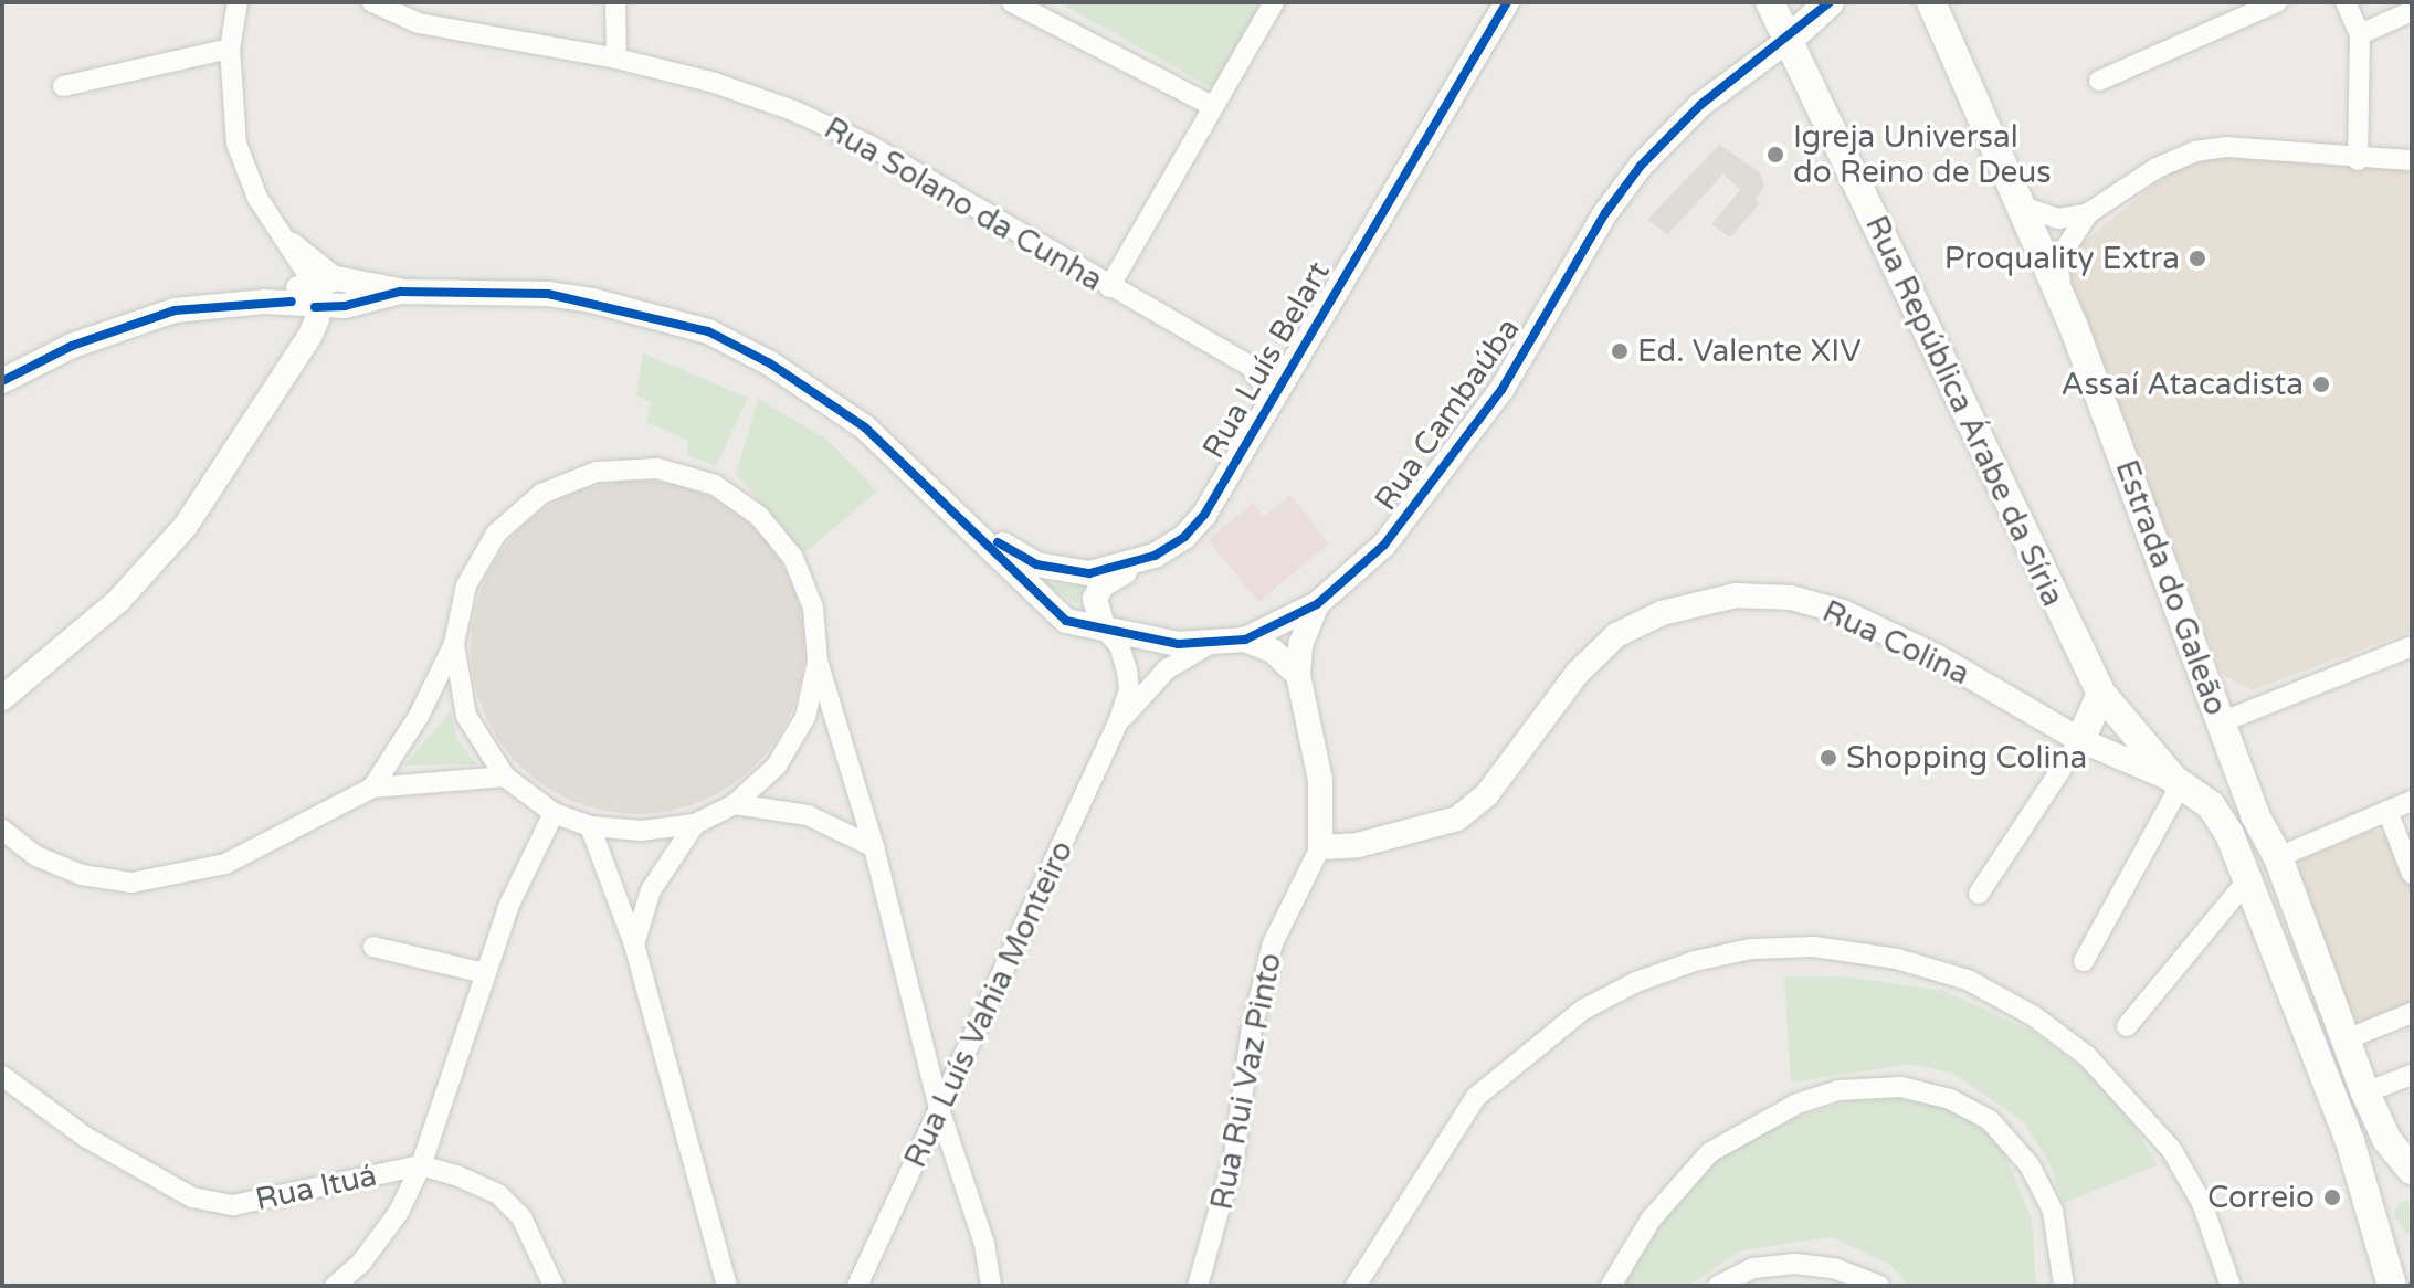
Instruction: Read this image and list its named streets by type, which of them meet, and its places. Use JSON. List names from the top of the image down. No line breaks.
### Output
{"streets":{"main road":["Rua República Árabe da Síria","Estrada do Galeão"],"street":["Rua Solano da Cunha","Rua Luís Belart","Rua Cambaúba","Rua Colina","Rua Luís Vahia Monteiro","Rua Rui Vaz Pinto","Rua Ituá"]},"crossings":[["Rua Solano da Cunha","Rua Luís Belart"],["Rua Luís Belart","Rua Cambaúba"],["Rua República Árabe da Síria","Rua Cambaúba"],["Rua República Árabe da Síria","Rua Colina"],["Rua Cambaúba","Rua Rui Vaz Pinto"],["Rua Colina","Rua Rui Vaz Pinto"]],"places":["Igreja Universal do Reino de Deus","Proquality Extra","Ed. Valente XIV","Assaí Atacadista","Shopping Colina","Correio"]}
